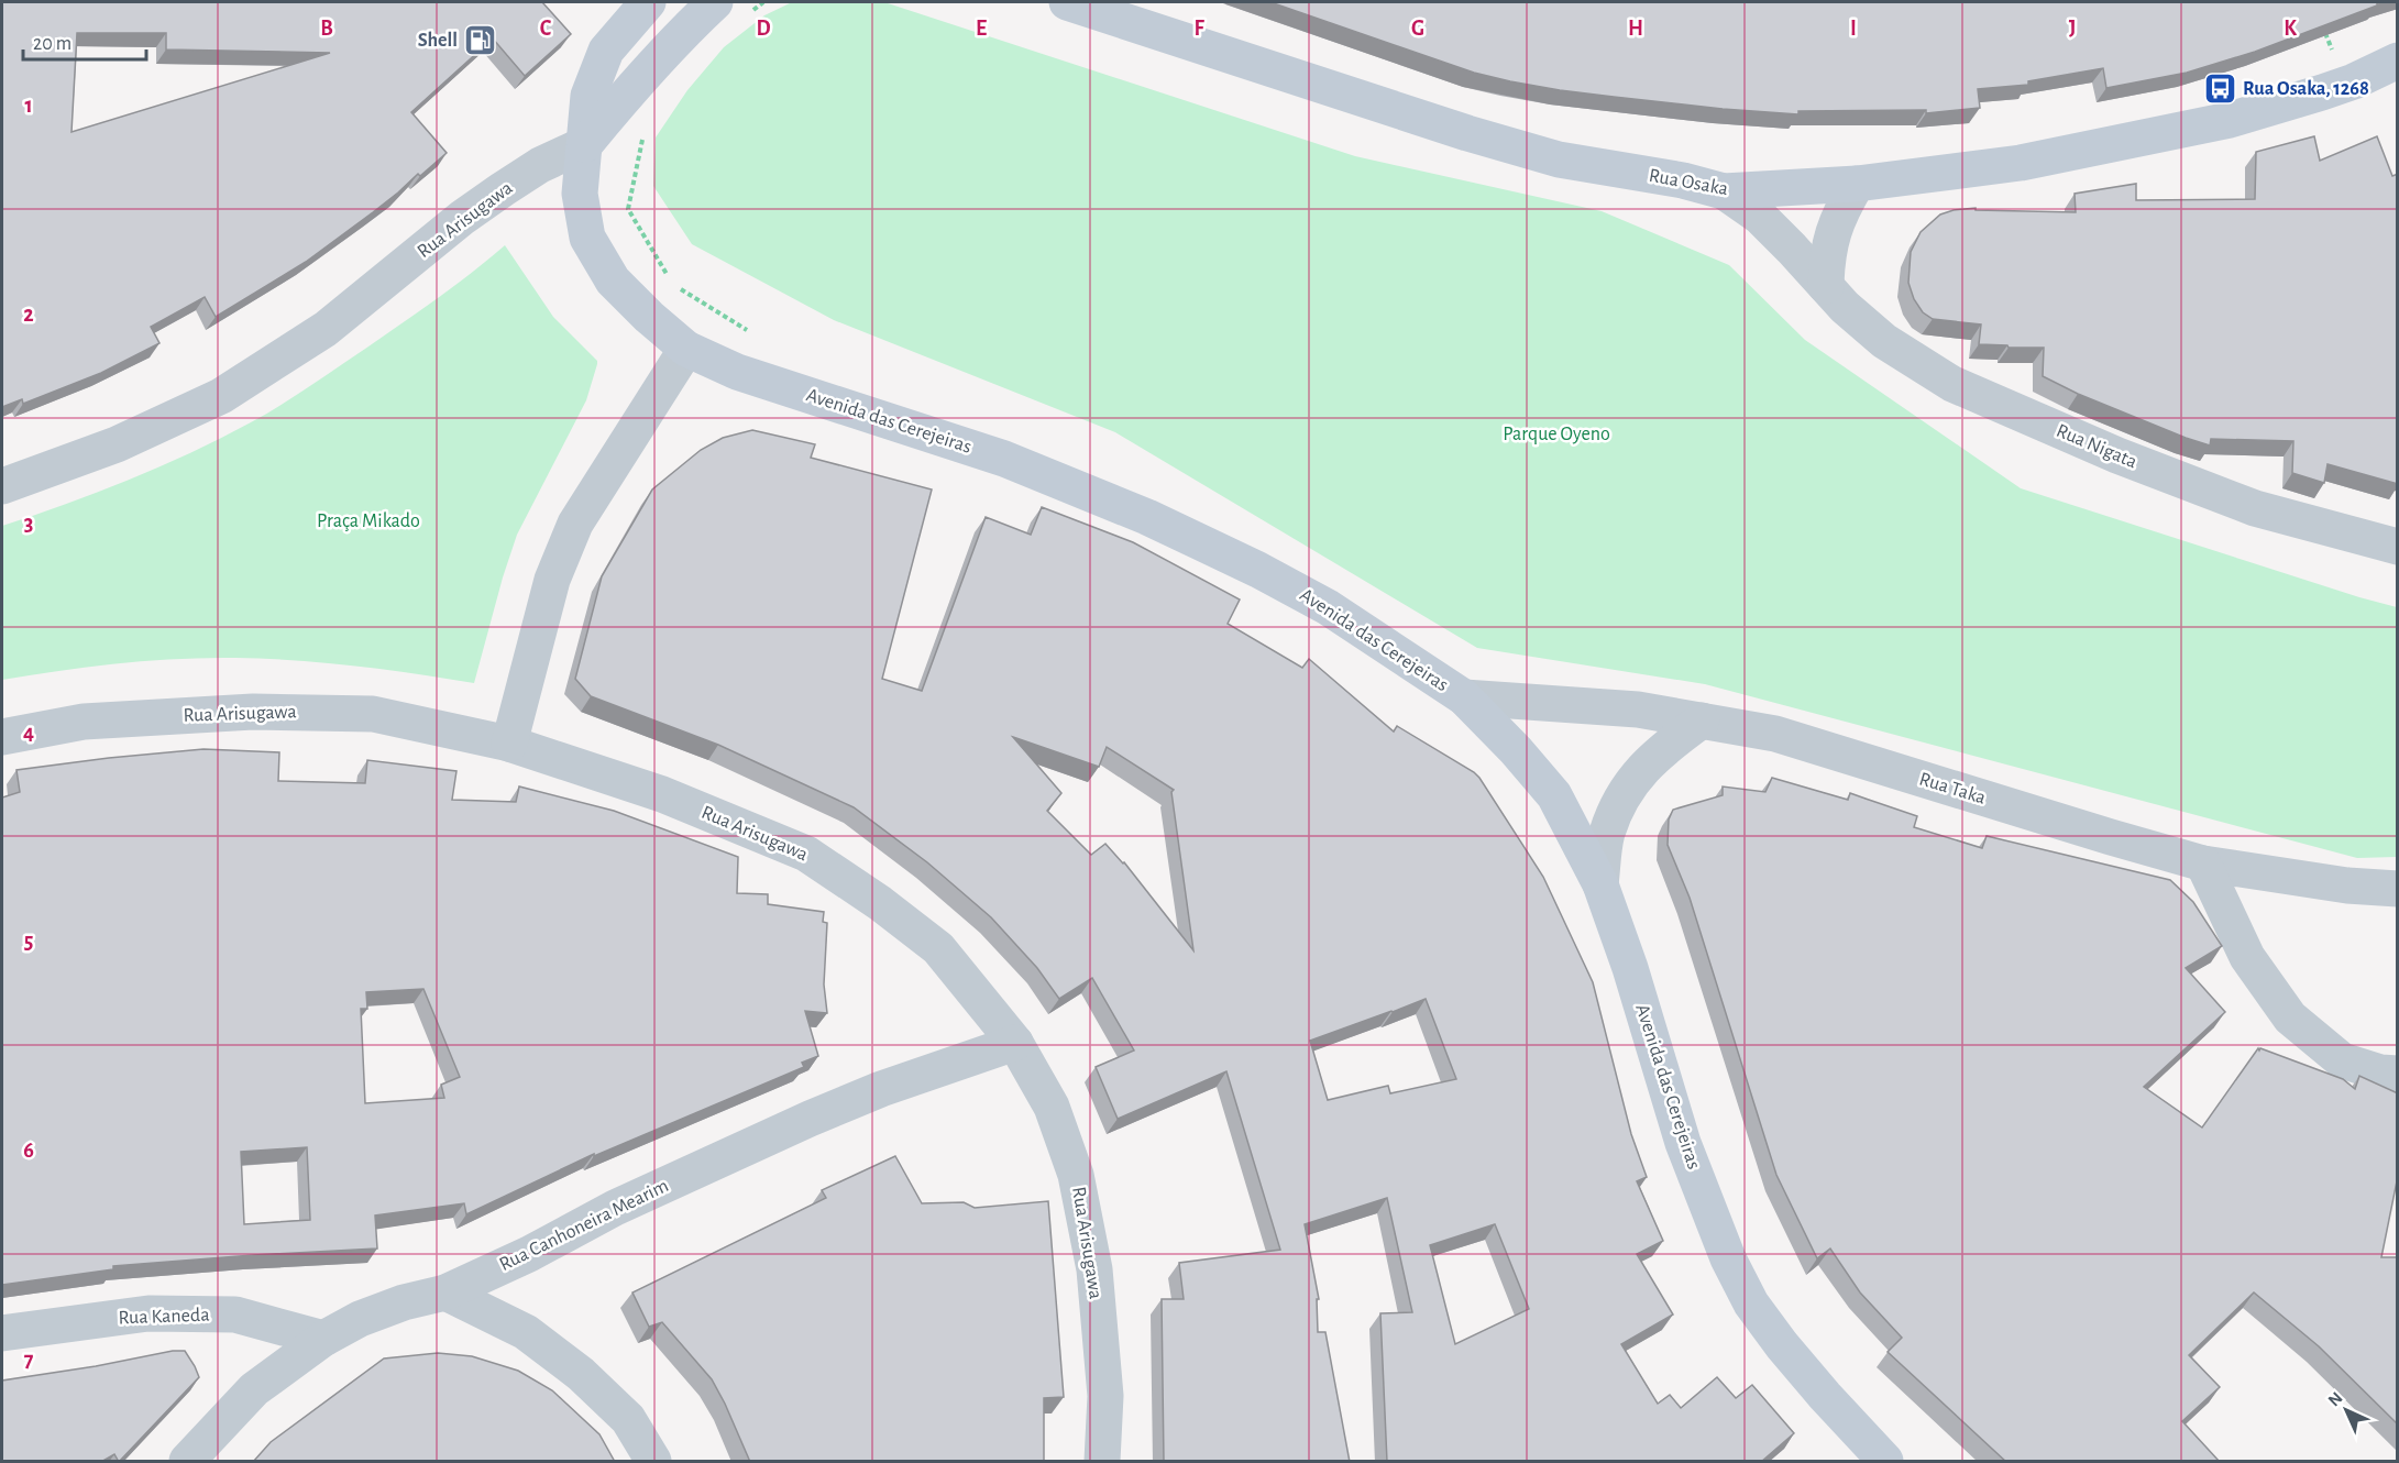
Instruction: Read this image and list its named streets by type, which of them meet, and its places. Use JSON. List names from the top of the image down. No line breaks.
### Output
{"streets":{"main road":["Rua Osaka","Avenida das Cerejeiras"],"street":["Rua Arisugawa","Rua Nigata","Rua Taka","Rua Canhoneira Mearim","Rua Kaneda"]},"crossings":[["Rua Osaka","Rua Nigata"],["Rua Arisugawa","Avenida das Cerejeiras"],["Rua Arisugawa","Rua Canhoneira Mearim"],["Avenida das Cerejeiras","Rua Taka"],["Rua Canhoneira Mearim","Rua Kaneda"]],"parks":["Parque Oyeno","Praça Mikado"],"places":{"fuel station":["Shell"],"bus stop":["Rua Osaka, 1268"]},"scale_bar":"20 m","north":"top left","grid":{"columns":["B","C","D","E","F","G","H","I","J","K"],"rows":["1","2","3","4","5","6","7"]}}
